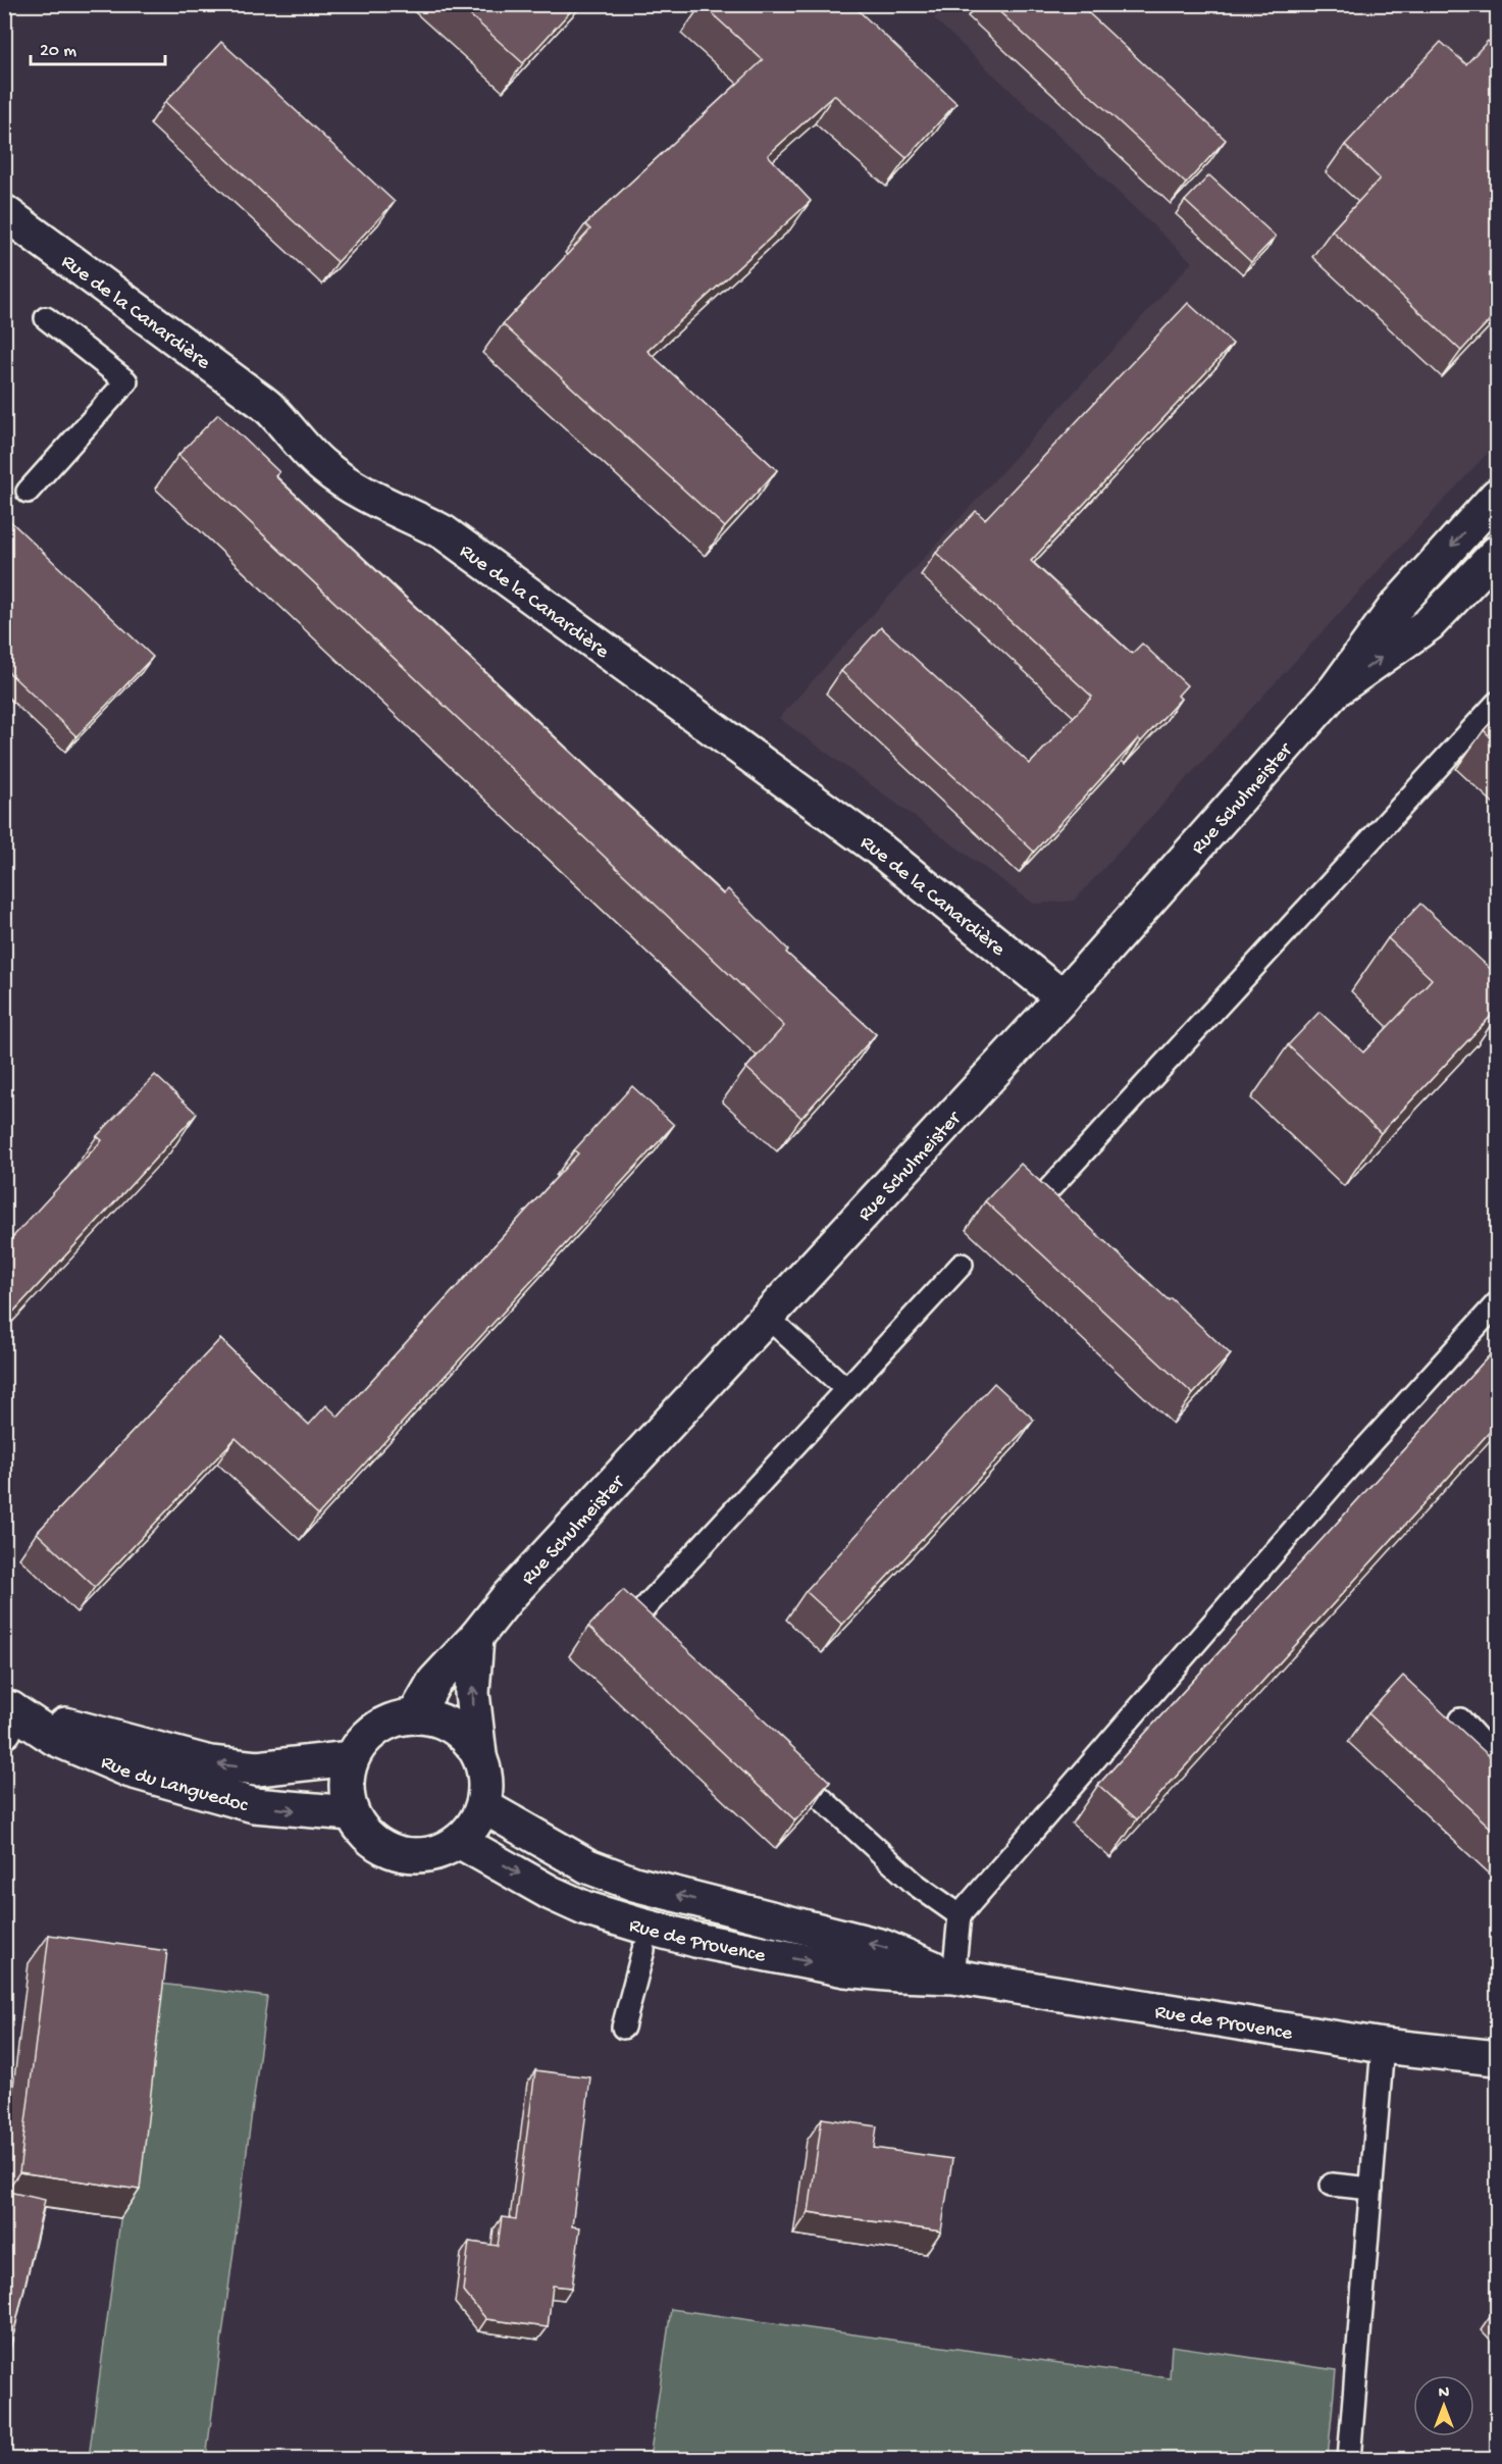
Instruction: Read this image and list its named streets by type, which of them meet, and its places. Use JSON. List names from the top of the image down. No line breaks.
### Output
{"streets":{"street":["Rue de la Canardière","Rue Schulmeister","Rue du Languedoc","Rue de Provence"]},"crossings":[["Rue de la Canardière","Rue Schulmeister"],["Rue Schulmeister","Rue du Languedoc"],["Rue Schulmeister","Rue de Provence"],["Rue du Languedoc","Rue de Provence"]],"scale_bar":"20 m","north":"top"}
